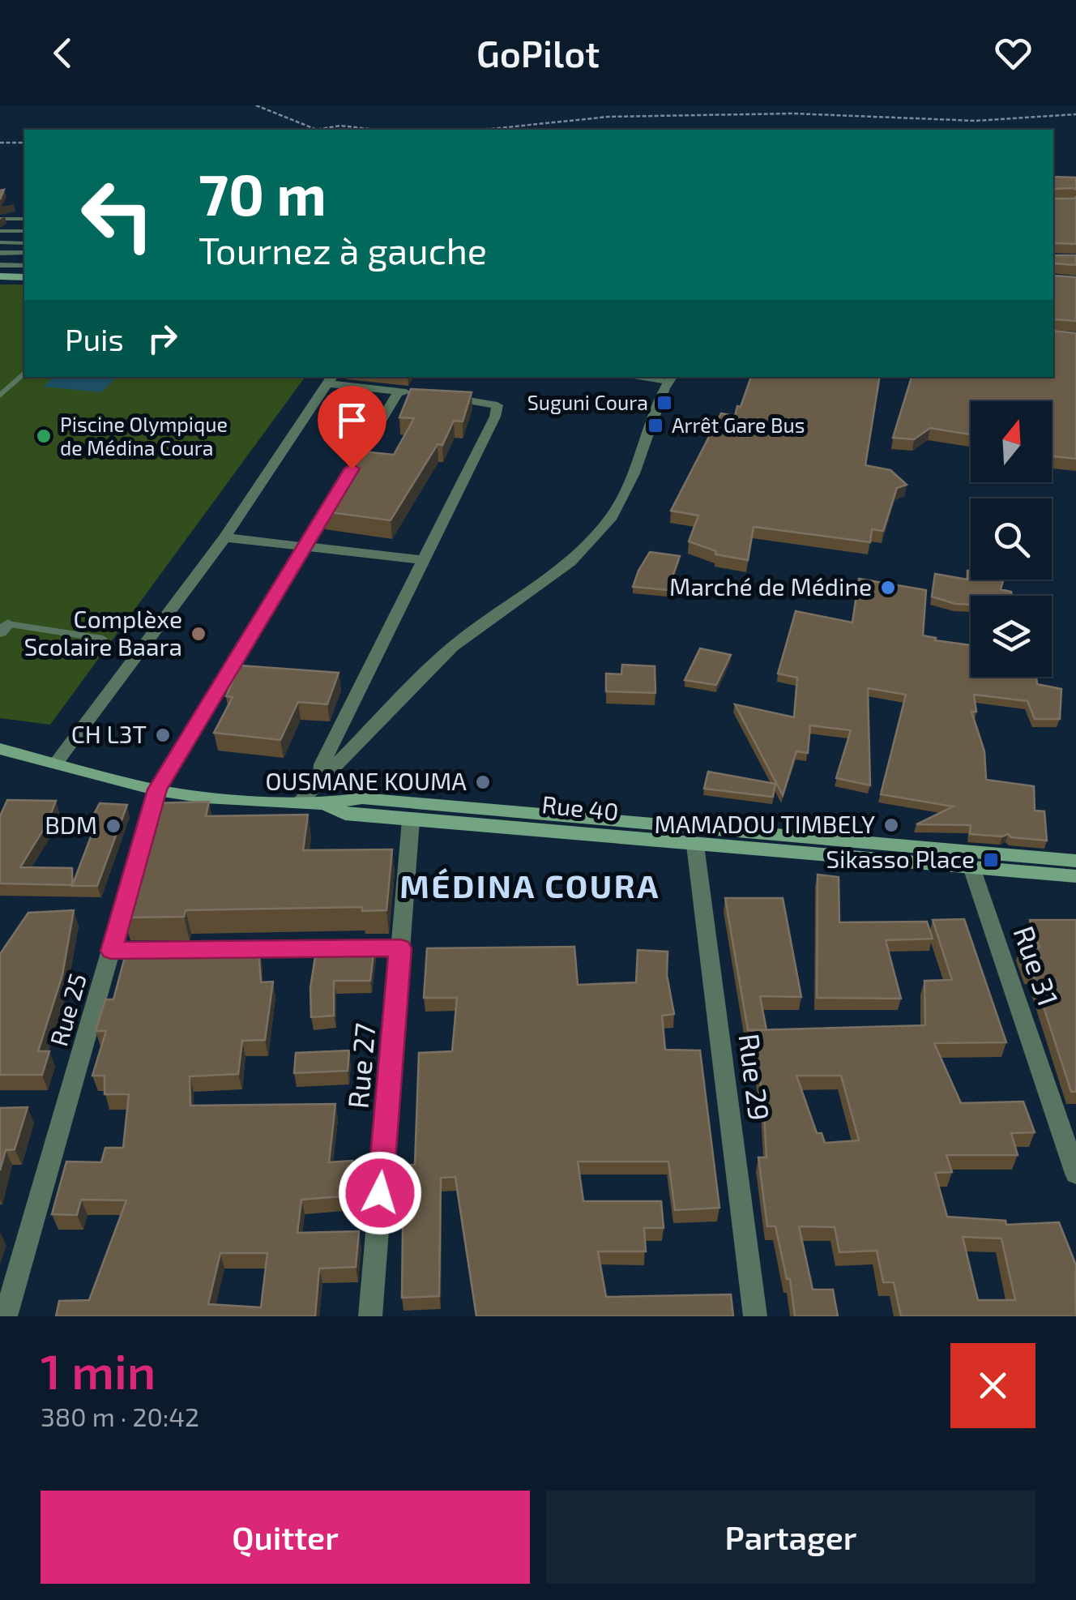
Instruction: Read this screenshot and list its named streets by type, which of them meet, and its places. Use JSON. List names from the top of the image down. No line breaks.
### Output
{"streets":{"main road":["Rue 40"],"street":["Rue 31","Rue 25","Rue 27","Rue 29"]},"crossings":[["Rue 40","Rue 31"],["Rue 40","Rue 25"],["Rue 40","Rue 27"],["Rue 40","Rue 29"]],"districts":["MÉDINA COURA"],"places":{"transit":["Suguni Coura","Arrêt Gare Bus","Sikasso Place"],"other":["Piscine Olympique de Médina Coura","Marché de Médine","Complèxe Scolaire Baara","CH L3T","OUSMANE KOUMA","MAMADOU TIMBELY","BDM"]},"north":"top","page":{"header":"GoPilot","turn":["70 m","Tournez à gauche"],"then":"Puis","heading":["1 min","380 m · 20:42"],"buttons":["Quitter","Partager"]}}
